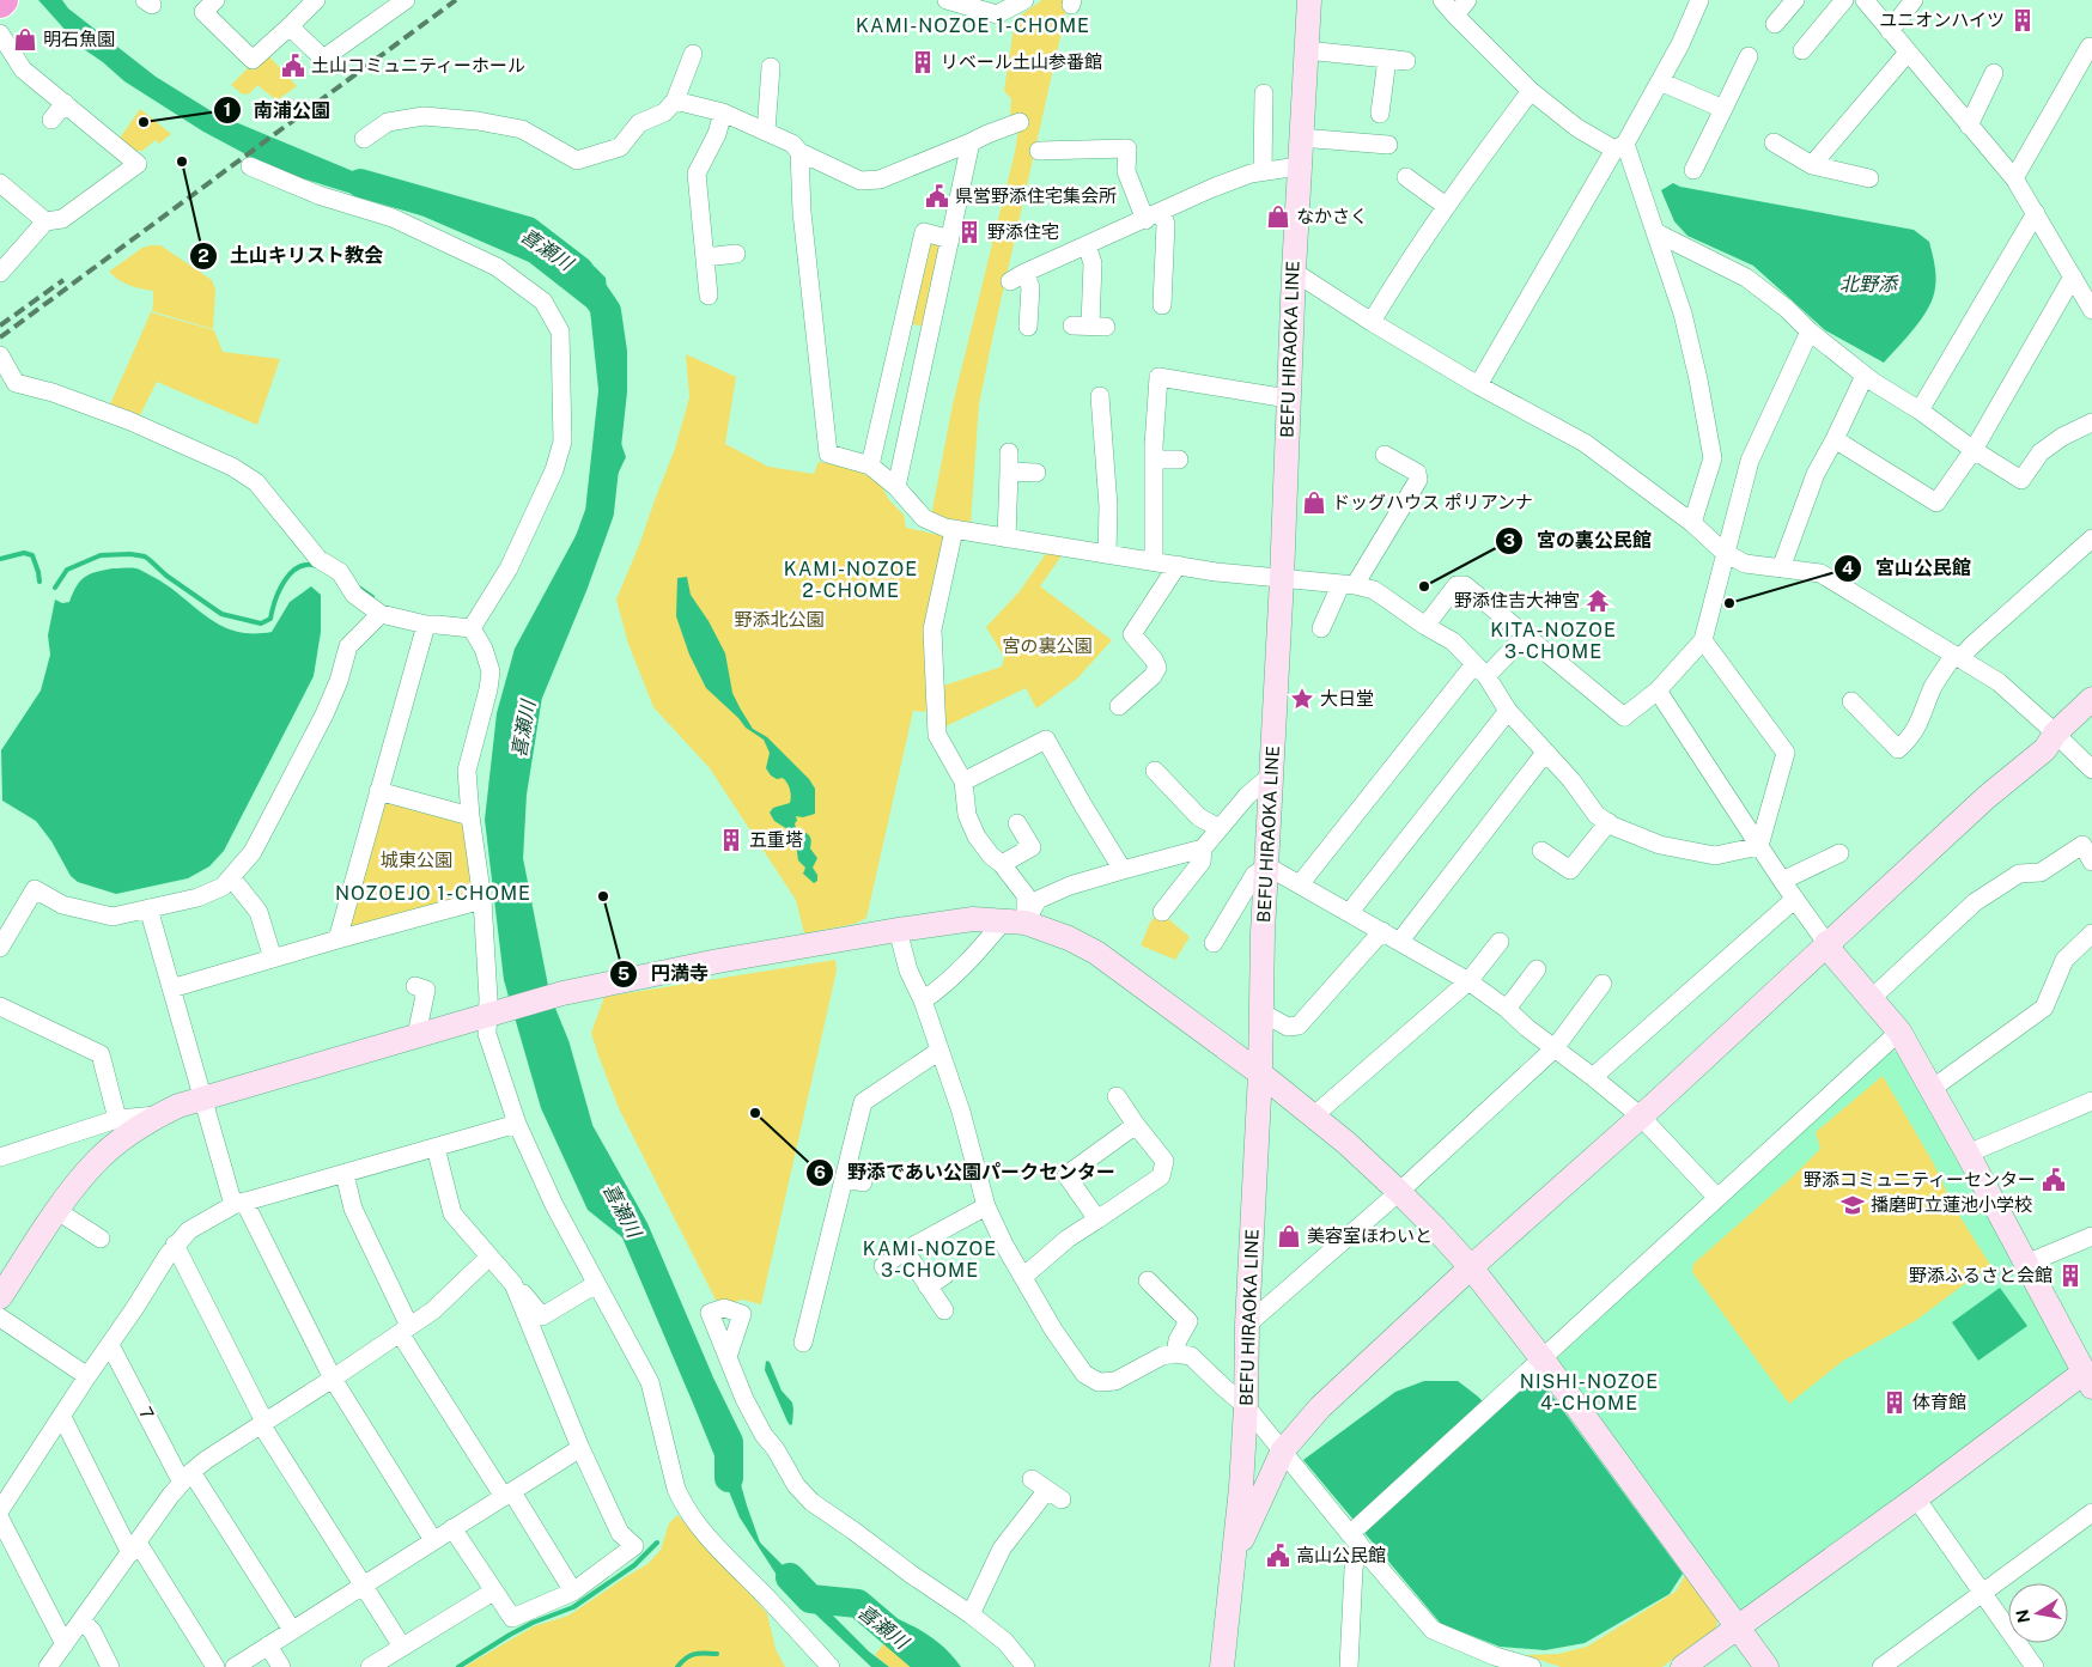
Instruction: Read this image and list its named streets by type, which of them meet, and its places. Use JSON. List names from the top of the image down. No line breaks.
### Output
{"streets":{"street":["BEFU HIRAOKA LINE","7"]},"districts":["KAMI-NOZOE 1-CHOME","KAMI-NOZOE 2-CHOME","KITA-NOZOE 3-CHOME","NOZOEJO 1-CHOME","KAMI-NOZOE 3-CHOME","NISHI-NOZOE 4-CHOME"],"water":["喜瀬川","北野添"],"parks":["野添北公園","宮の裏公園","城東公園"],"places":{"building":["ユニオンハイツ","リベール土山参番館","野添住宅","五重塔","野添ふるさと会館","体育館"],"shop":["明石魚園","なかさく","ドッグハウス ポリアンナ","美容室ほわいと"],"public building":["土山コミュニティーホール","県営野添住宅集会所","野添コミュニティーセンター","高山公民館"],"other":["南浦公園","土山キリスト教会","宮の裏公民館","宮山公民館","円満寺","野添であい公園パークセンター"],"temple":["野添住吉大神宮"],"place":["大日堂"],"school or university":["播磨町立蓮池小学校"]},"north":"left"}
